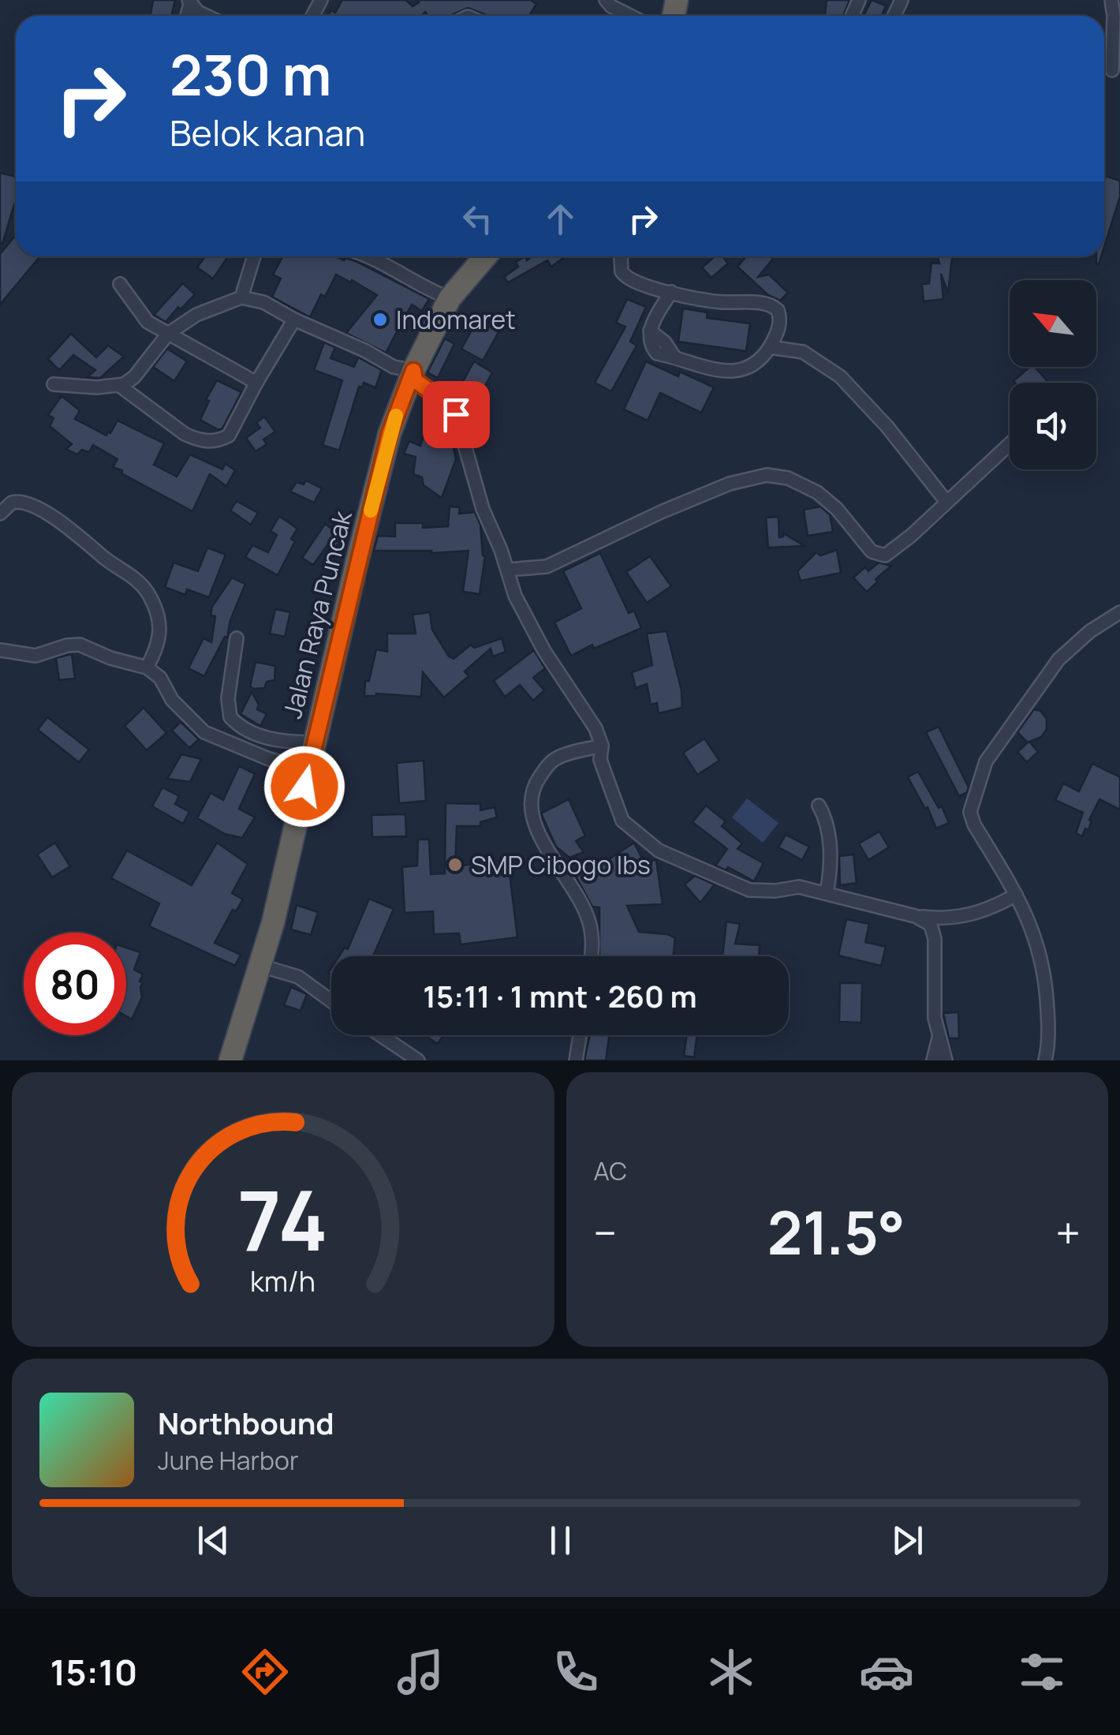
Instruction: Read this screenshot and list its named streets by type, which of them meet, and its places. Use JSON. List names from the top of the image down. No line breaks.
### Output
{"streets":{"highway":["Jalan Raya Puncak"]},"places":["Indomaret","SMP Cibogo Ibs"],"north":"top left","page":{"turn":["230 m","Belok kanan"],"limit":"80","trip":"15:11 · 1 mnt · 260 m","tile":"AC","heat":["−","21.5°","+"],"song":["Northbound","June Harbor"],"tabs":"15:10","gauge":["74","km/h"]}}
